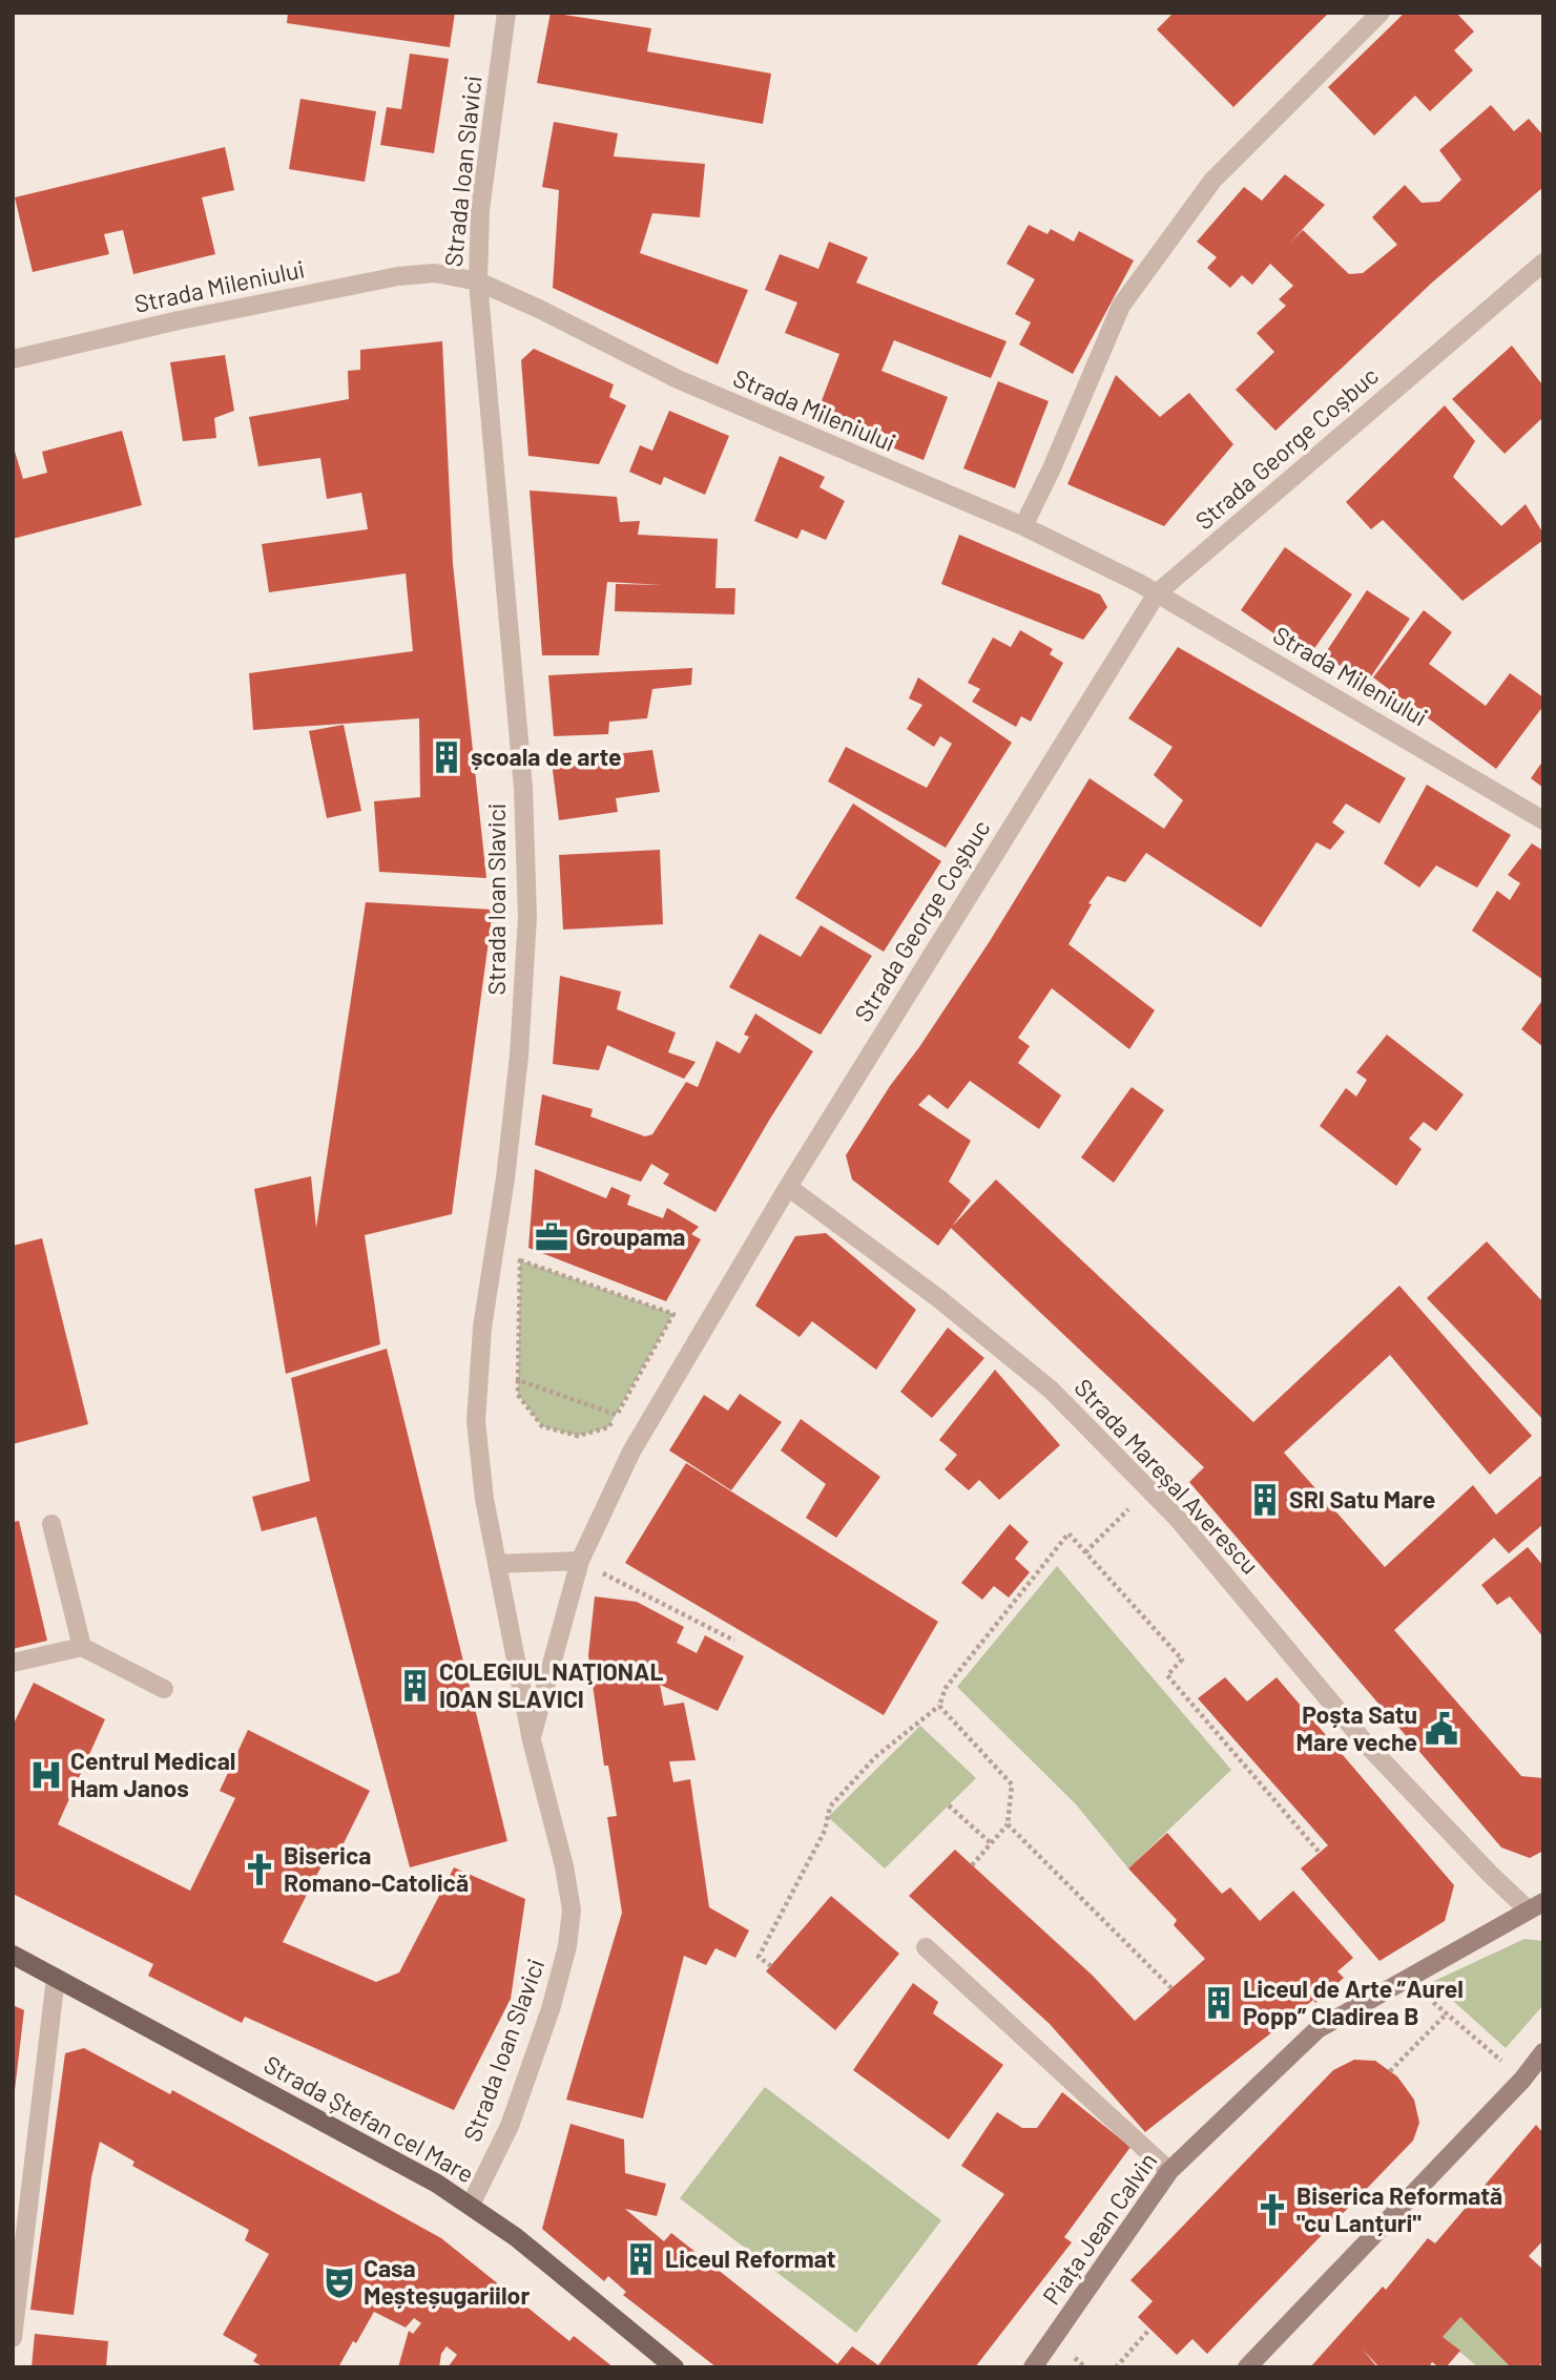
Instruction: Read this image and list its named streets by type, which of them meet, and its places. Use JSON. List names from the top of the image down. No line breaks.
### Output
{"streets":{"main road":["Strada Ștefan cel Mare"],"street":["Strada Ioan Slavici","Strada Mileniului","Strada George Coșbuc","Strada Mareșal Averescu","Piața Jean Calvin"]},"crossings":[["Strada Ioan Slavici","Strada Mileniului"],["Strada Ioan Slavici","Strada George Coșbuc"],["Strada Ioan Slavici","Strada Ștefan cel Mare"],["Strada Mileniului","Strada George Coșbuc"],["Strada George Coșbuc","Strada Mareșal Averescu"],["Strada Mareșal Averescu","Piața Jean Calvin"]],"places":{"building":["școala de arte","SRI Satu Mare","COLEGIUL NAŢIONAL IOAN SLAVICI","Liceul de Arte ”Aurel Popp” Cladirea B","Liceul Reformat"],"office":["Groupama"],"public building":["Poșta Satu Mare veche"],"hospital":["Centrul Medical Ham Janos"],"church":["Biserica Romano-Catolică","Biserica Reformată \"cu Lanțuri\""],"theatre":["Casa Meșteșugariilor"]}}
